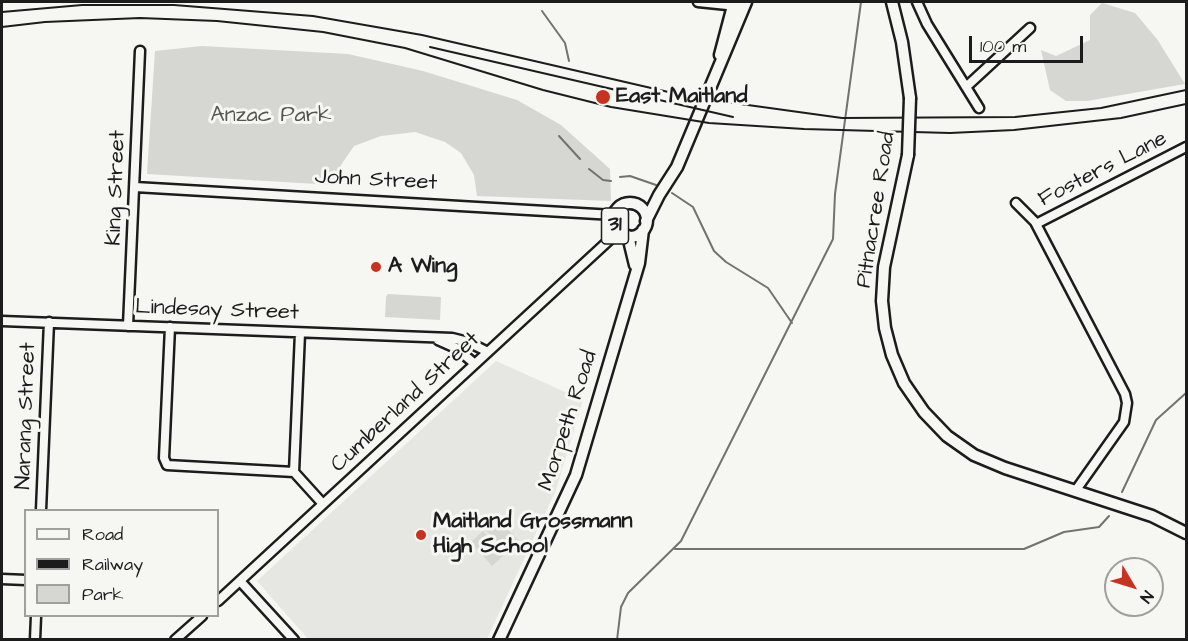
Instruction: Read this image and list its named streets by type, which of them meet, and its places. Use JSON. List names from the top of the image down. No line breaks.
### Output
{"streets":{"main road":["Pitnacree Road","31","Morpeth Road"],"street":["Fosters Lane","John Street","King Street","Lindesay Street","Cumberland Street","Narang Street"]},"crossings":[["John Street","King Street"],["John Street","31"],["John Street","Cumberland Street"],["John Street","Morpeth Road"],["King Street","Lindesay Street"],["31","Cumberland Street"],["31","Morpeth Road"],["Lindesay Street","Cumberland Street"],["Lindesay Street","Narang Street"],["Cumberland Street","Morpeth Road"]],"parks":["Anzac Park"],"places":["East Maitland","A Wing","Maitland Grossmann High School"],"legend":["Road","Railway","Park"],"scale_bar":"100 m","north":"bottom right"}
